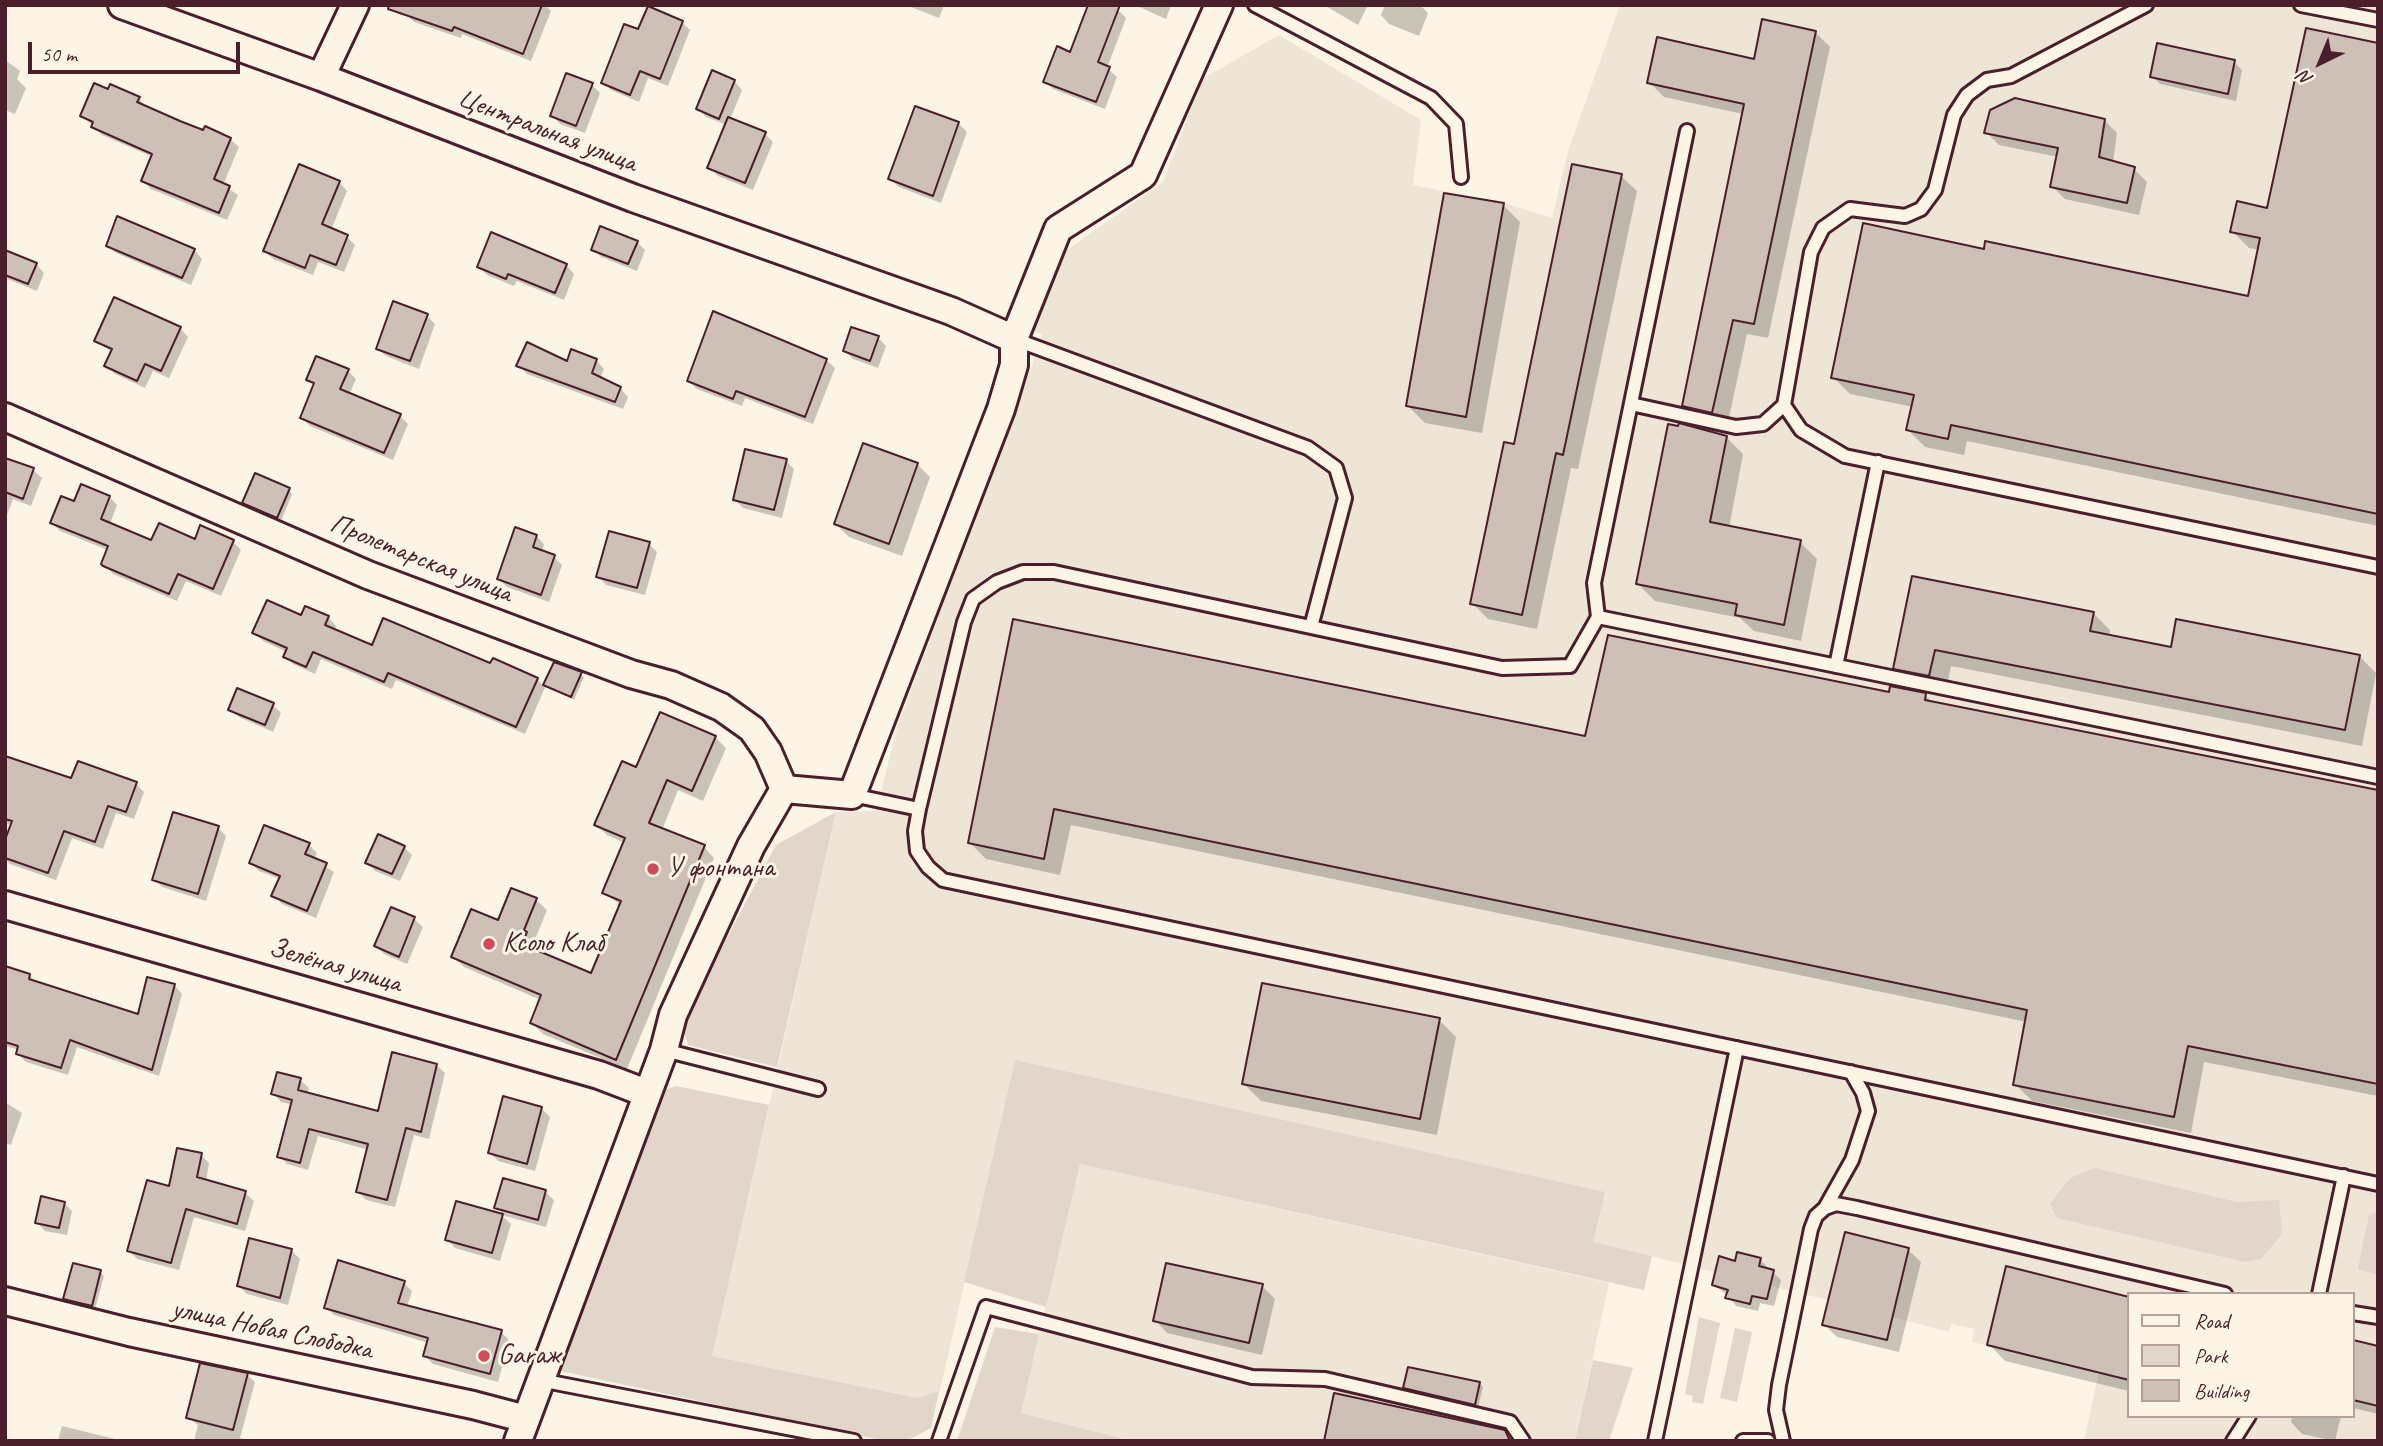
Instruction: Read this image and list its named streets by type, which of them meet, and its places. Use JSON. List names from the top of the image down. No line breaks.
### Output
{"streets":{"street":["Центральная улица","Пролетарская улица","Зелёная улица","улица Новая Слободка"]},"places":["У фонтана","Ксоло Клаб","Garaж"],"legend":["Road","Park","Building"],"scale_bar":"50 m","north":"bottom left"}
